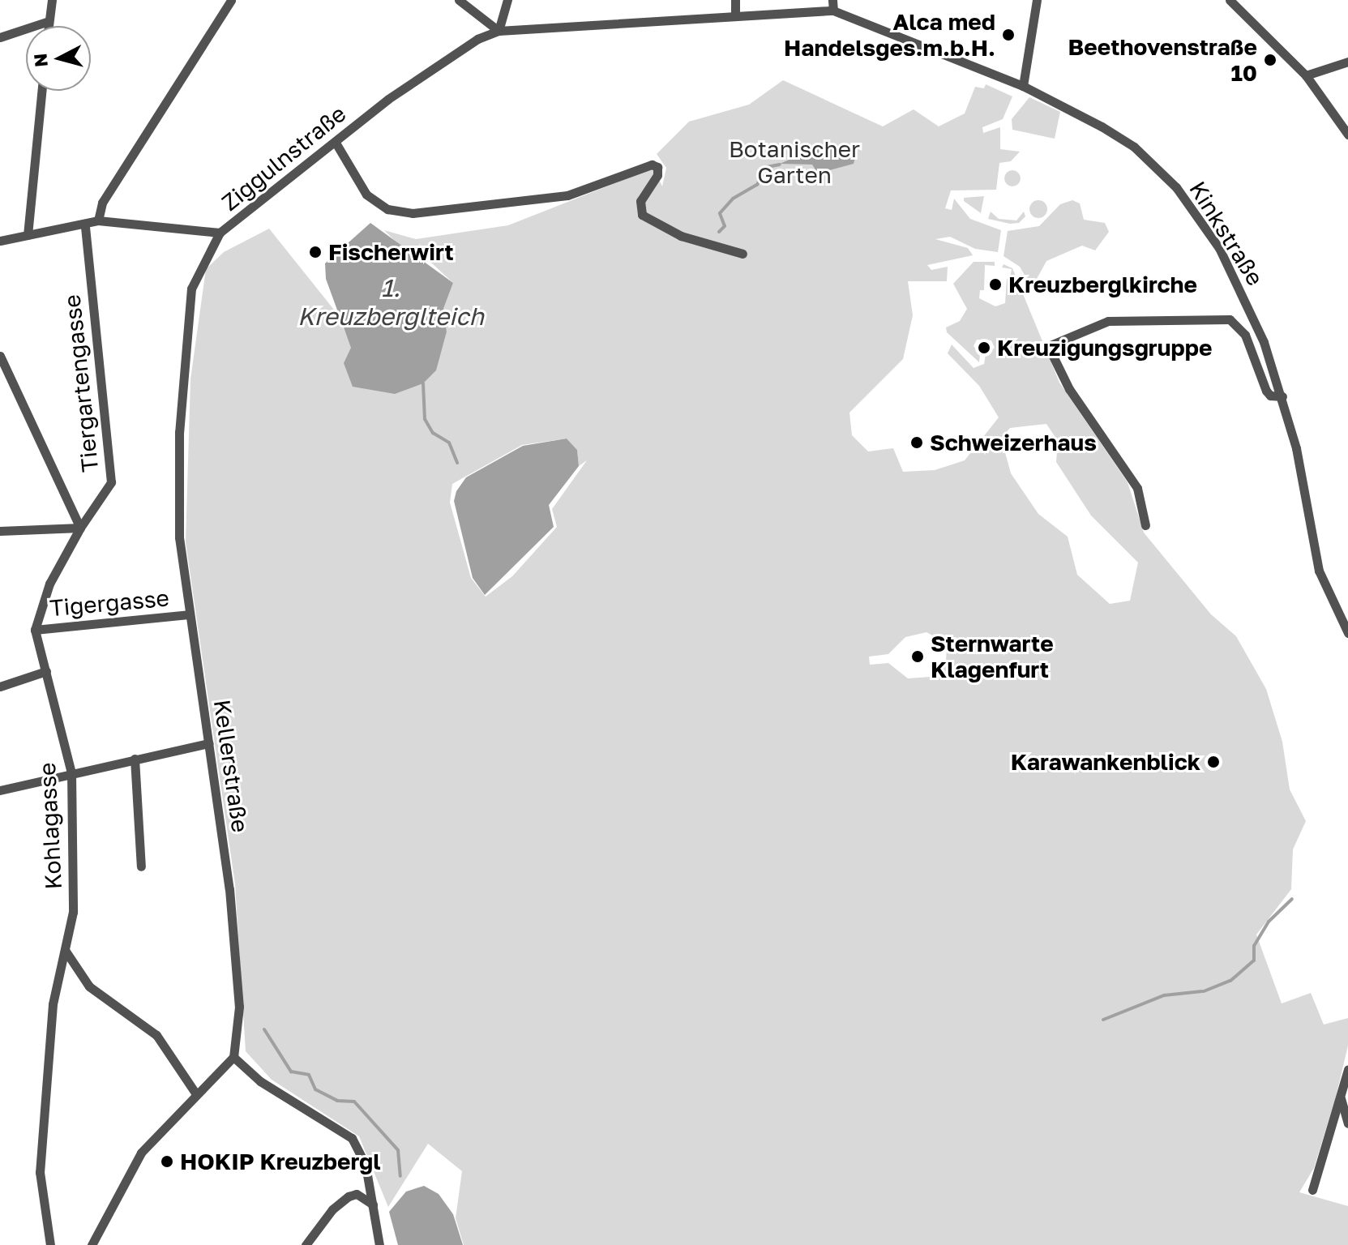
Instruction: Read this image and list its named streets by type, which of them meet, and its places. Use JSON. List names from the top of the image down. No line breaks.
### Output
{"streets":{"street":["Ziggulnstraße","Kinkstraße","Tiergartengasse","Tigergasse","Kellerstraße","Kohlagasse"]},"crossings":[["Ziggulnstraße","Tiergartengasse"],["Ziggulnstraße","Kellerstraße"],["Tigergasse","Kellerstraße"],["Tigergasse","Kohlagasse"]],"water":["1. Kreuzberglteich"],"parks":["Botanischer Garten"],"places":["Alca med Handelsges.m.b.H.","Beethovenstraße 10","Fischerwirt","Kreuzberglkirche","Kreuzigungsgruppe","Schweizerhaus","Sternwarte Klagenfurt","Karawankenblick","HOKIP Kreuzbergl"],"north":"left"}
